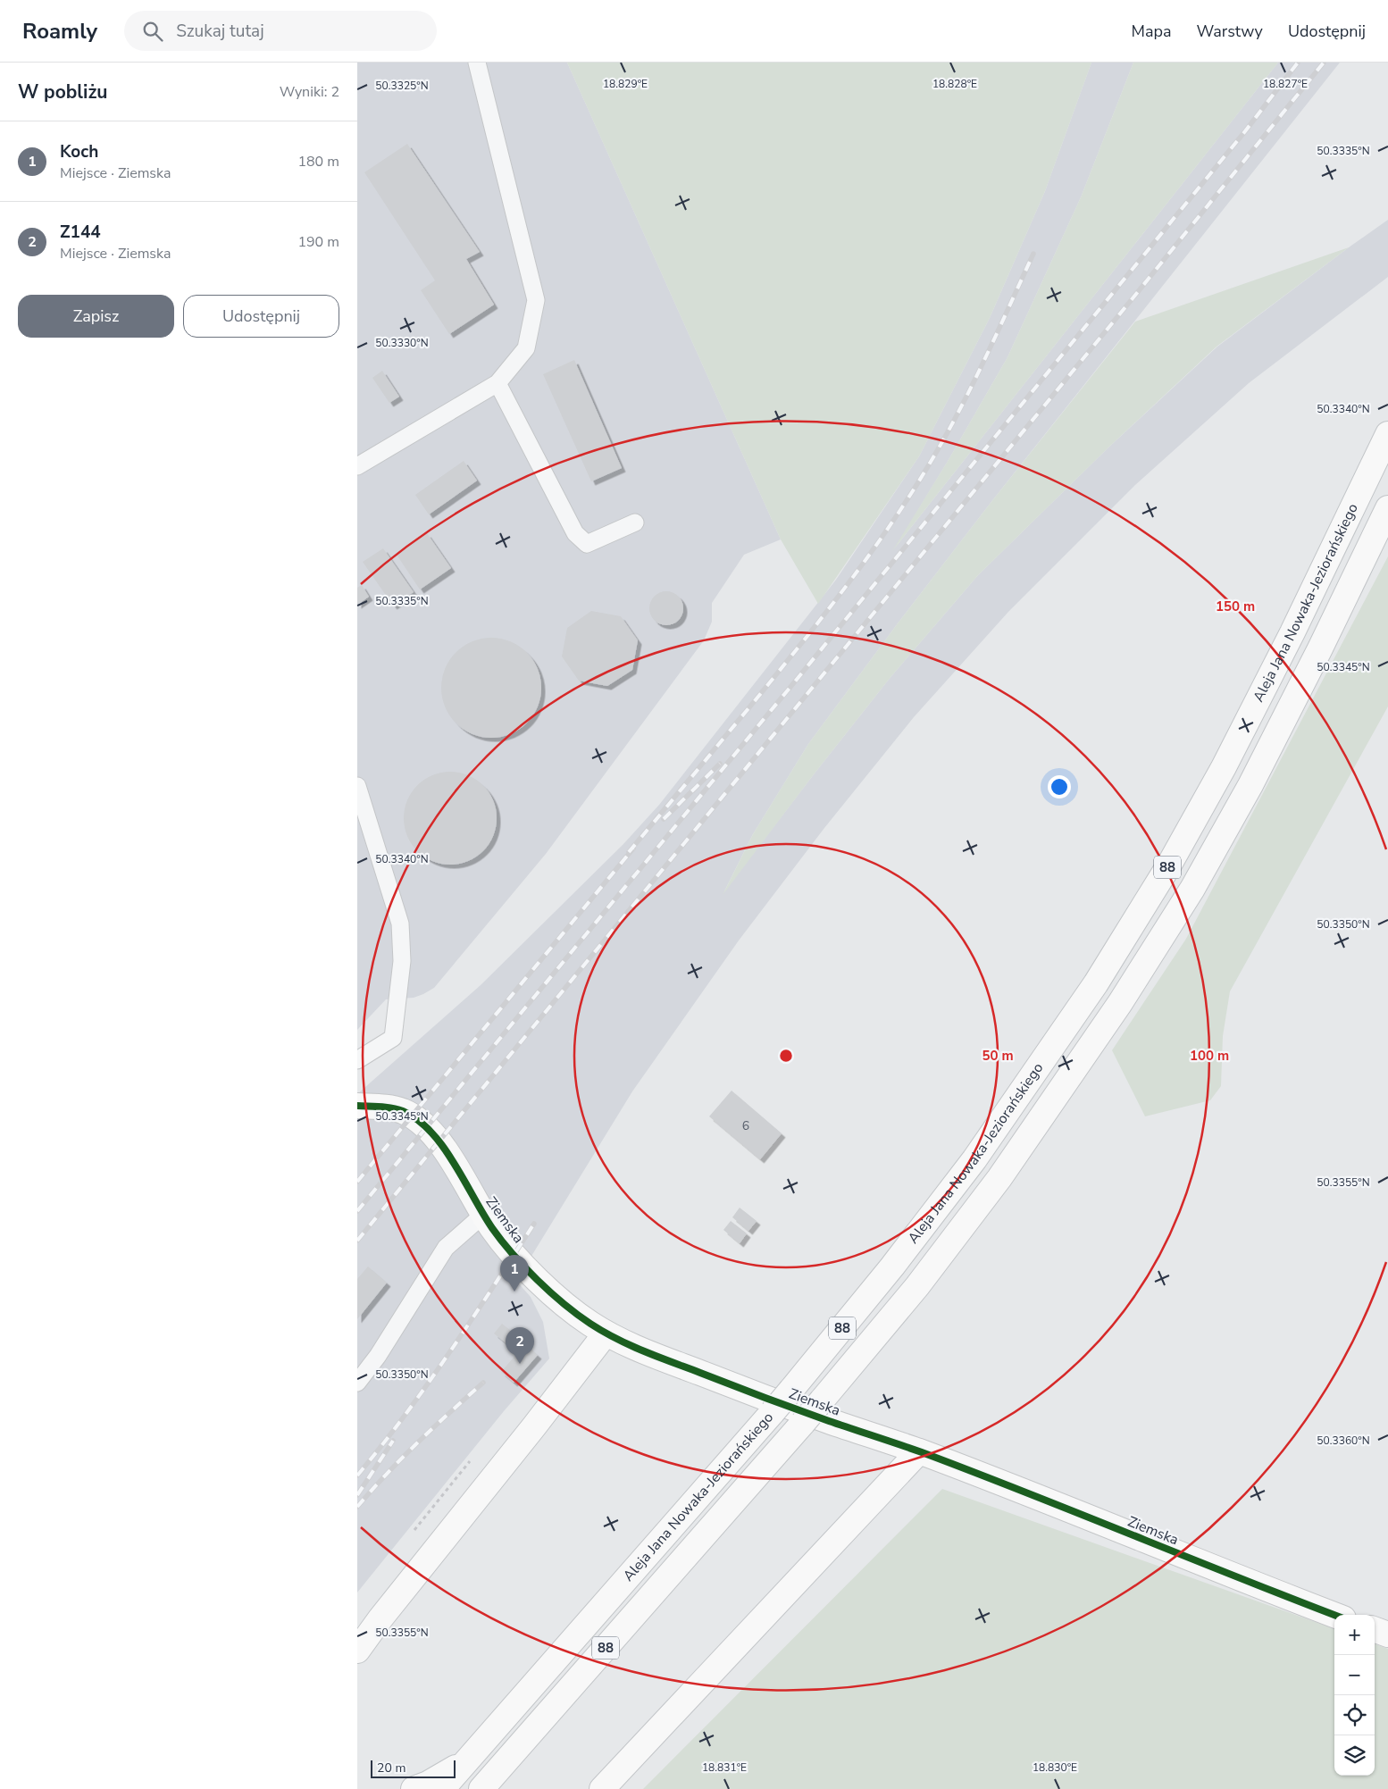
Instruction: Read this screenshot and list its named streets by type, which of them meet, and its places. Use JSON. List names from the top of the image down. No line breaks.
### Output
{"streets":{"main road":["Aleja Jana Nowaka-Jeziorańskiego","88","Ziemska"]},"house_numbers":["6"],"scale_bar":"20 m","page":{"header":"Roamly","search":"Szukaj tutaj","nav":["Mapa","Warstwy","Udostępnij"],"heading":["W pobliżu","Wyniki: 2"],"list":[{"mark":"1","name":"Koch","note":"Miejsce · Ziemska","value":"180 m"},{"mark":"2","name":"Z144","note":"Miejsce · Ziemska","value":"190 m"}],"buttons":["Zapisz","Udostępnij"],"pins":["1","2"],"map_buttons":["+","−"],"scale":"20 m"},"coordinates":["18.829°E","18.828°E","18.827°E","50.3325°N","50.3335°N","50.3330°N","50.3340°N","50.3345°N","50.3350°N","50.3355°N","50.3360°N","18.831°E","18.830°E"],"rings":["150 m","50 m","100 m"]}
